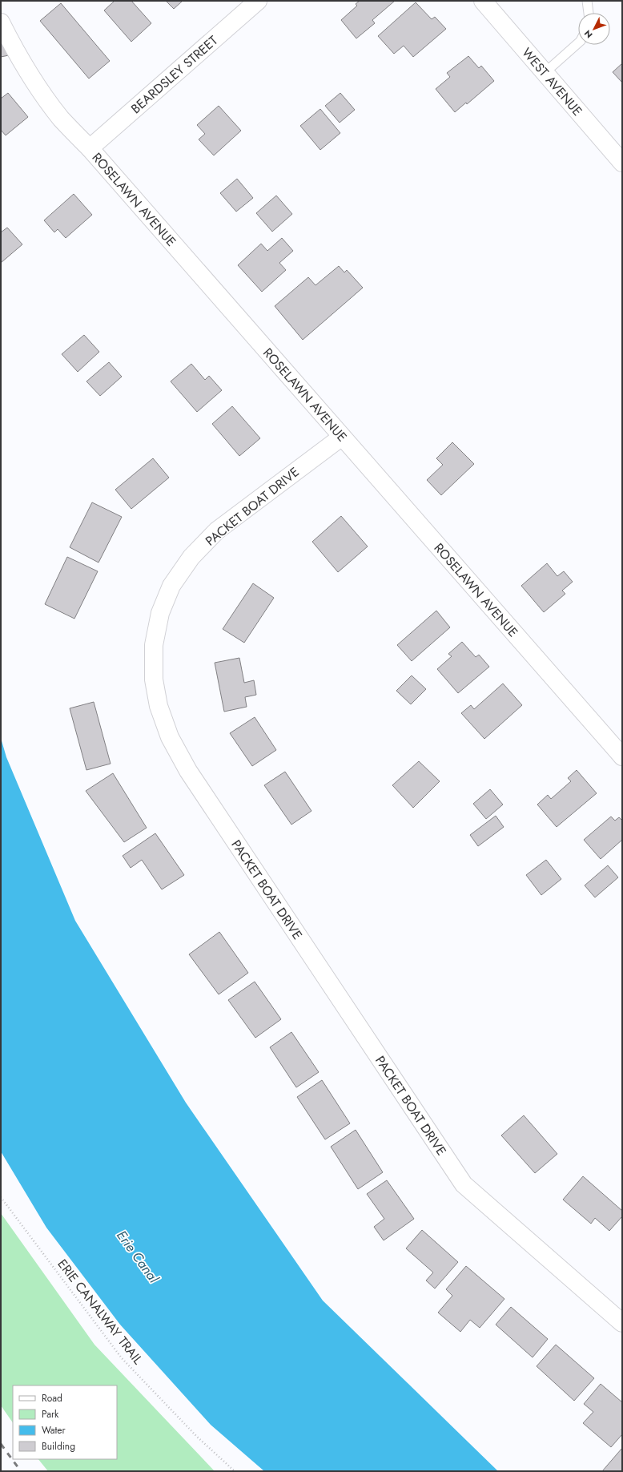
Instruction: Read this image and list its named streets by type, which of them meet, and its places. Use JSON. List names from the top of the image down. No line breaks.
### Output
{"streets":{"street":["BEARDSLEY STREET","WEST AVENUE","ROSELAWN AVENUE","PACKET BOAT DRIVE"],"path":["ERIE CANALWAY TRAIL"]},"crossings":[["BEARDSLEY STREET","ROSELAWN AVENUE"],["ROSELAWN AVENUE","PACKET BOAT DRIVE"]],"water":["Erie Canal"],"legend":["Road","Park","Water","Building"],"north":"bottom left"}
